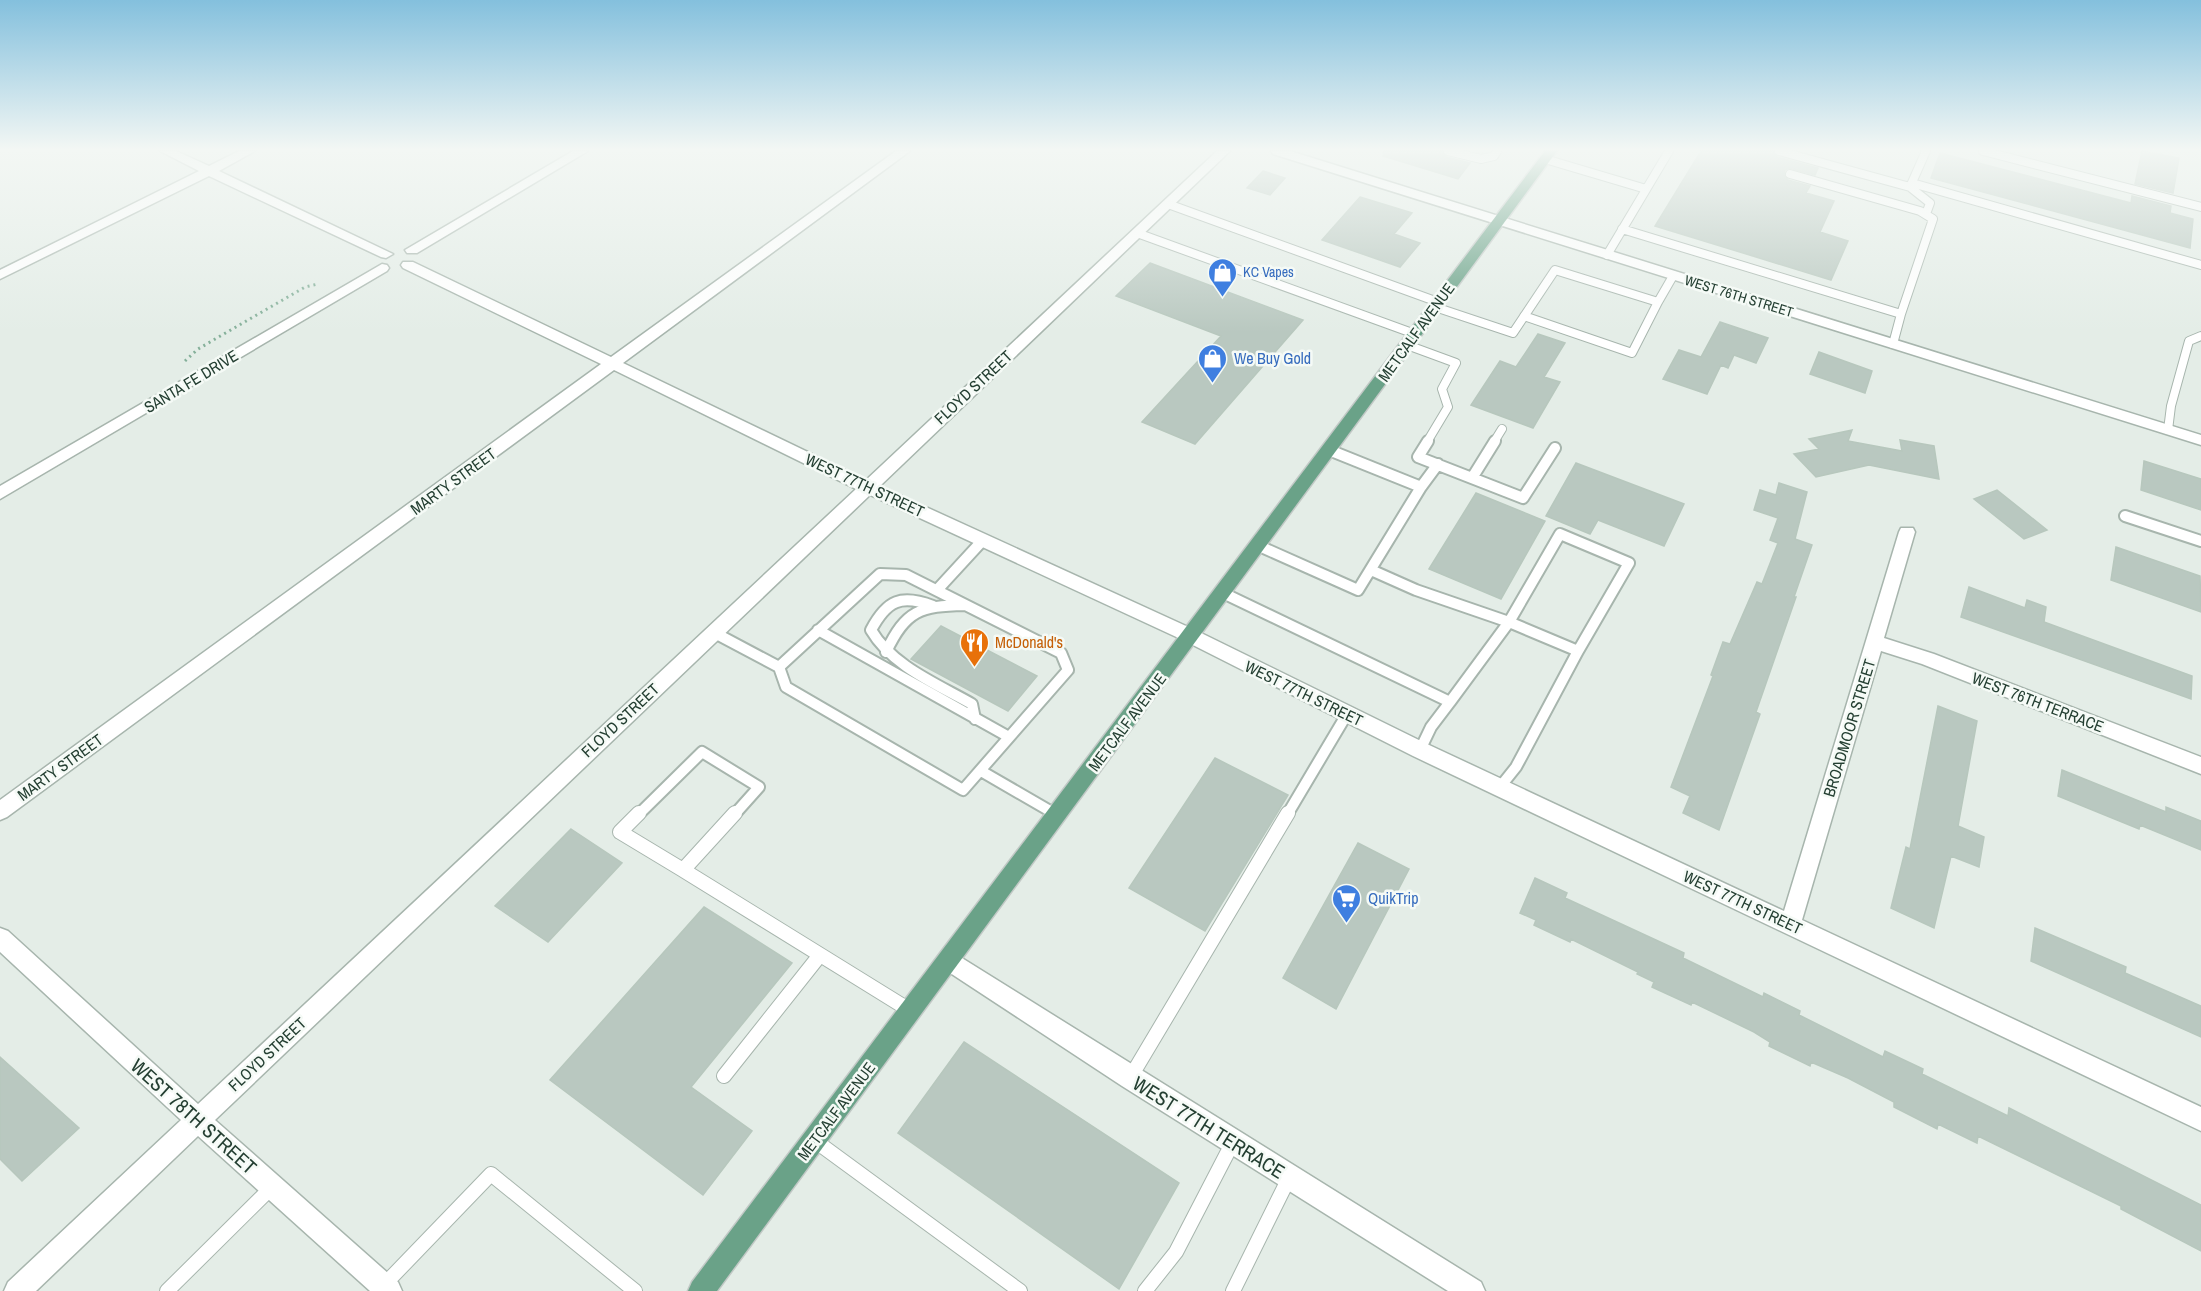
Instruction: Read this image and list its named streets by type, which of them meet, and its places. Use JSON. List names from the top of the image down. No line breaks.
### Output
{"streets":{"main road":["METCALF AVENUE"],"street":["WEST 76TH STREET","SANTA FE DRIVE","FLOYD STREET","MARTY STREET","WEST 77TH STREET","WEST 76TH TERRACE","BROADMOOR STREET","WEST 78TH STREET","WEST 77TH TERRACE"]},"crossings":[["WEST 76TH STREET","METCALF AVENUE"],["METCALF AVENUE","WEST 77TH STREET"],["METCALF AVENUE","WEST 77TH TERRACE"],["FLOYD STREET","WEST 77TH STREET"],["FLOYD STREET","WEST 78TH STREET"],["MARTY STREET","WEST 77TH STREET"],["WEST 77TH STREET","BROADMOOR STREET"],["WEST 76TH TERRACE","BROADMOOR STREET"]],"places":{"shop":["KC Vapes","We Buy Gold"],"restaurant":["McDonald's"],"supermarket":["QuikTrip"]}}
